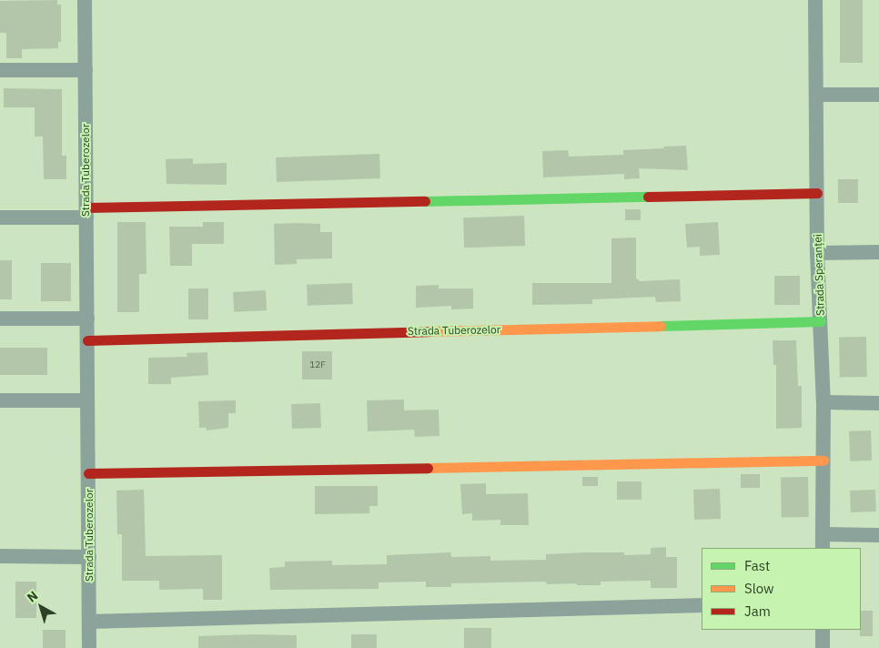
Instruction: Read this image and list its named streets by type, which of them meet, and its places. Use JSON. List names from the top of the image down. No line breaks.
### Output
{"streets":{"street":["Strada Tuberozelor","Strada Speranței"]},"crossings":[["Strada Tuberozelor","Strada Speranței"]],"house_numbers":["12F"],"legend":["Fast","Slow","Jam"],"north":"top left"}
